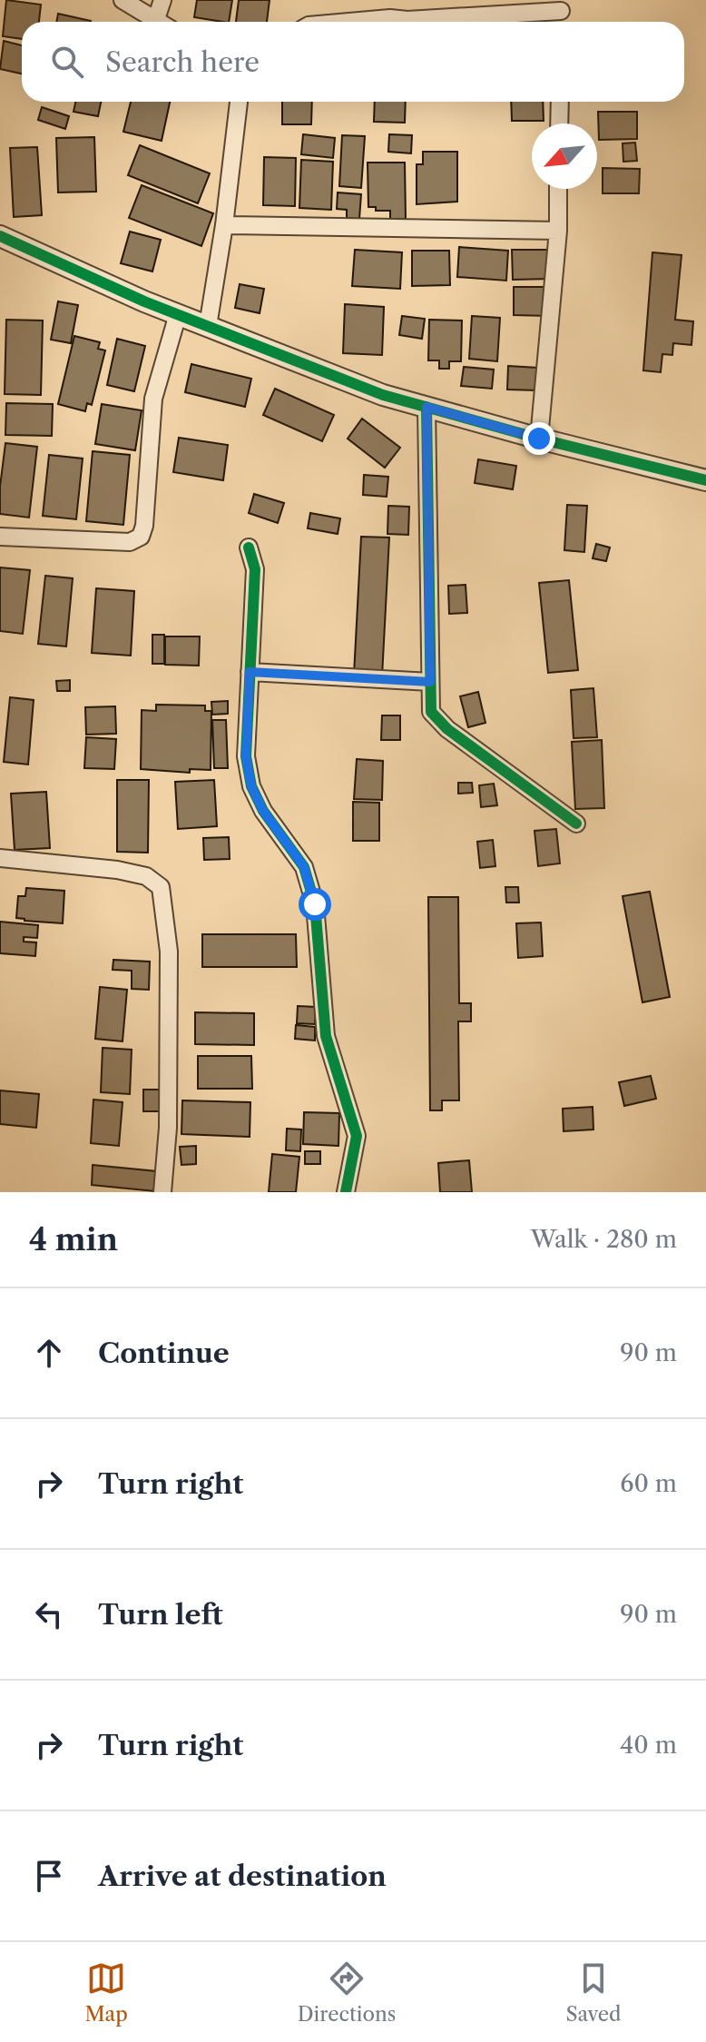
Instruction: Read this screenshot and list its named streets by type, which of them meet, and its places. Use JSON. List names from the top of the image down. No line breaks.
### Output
{"north":"bottom left","page":{"search":"Search here","heading":["4 min","Walk · 280 m"],"list":[["Continue","90 m"],["Turn right","60 m"],["Turn left","90 m"],["Turn right","40 m"],"Arrive at destination"],"nav":["Map","Directions","Saved"]}}
